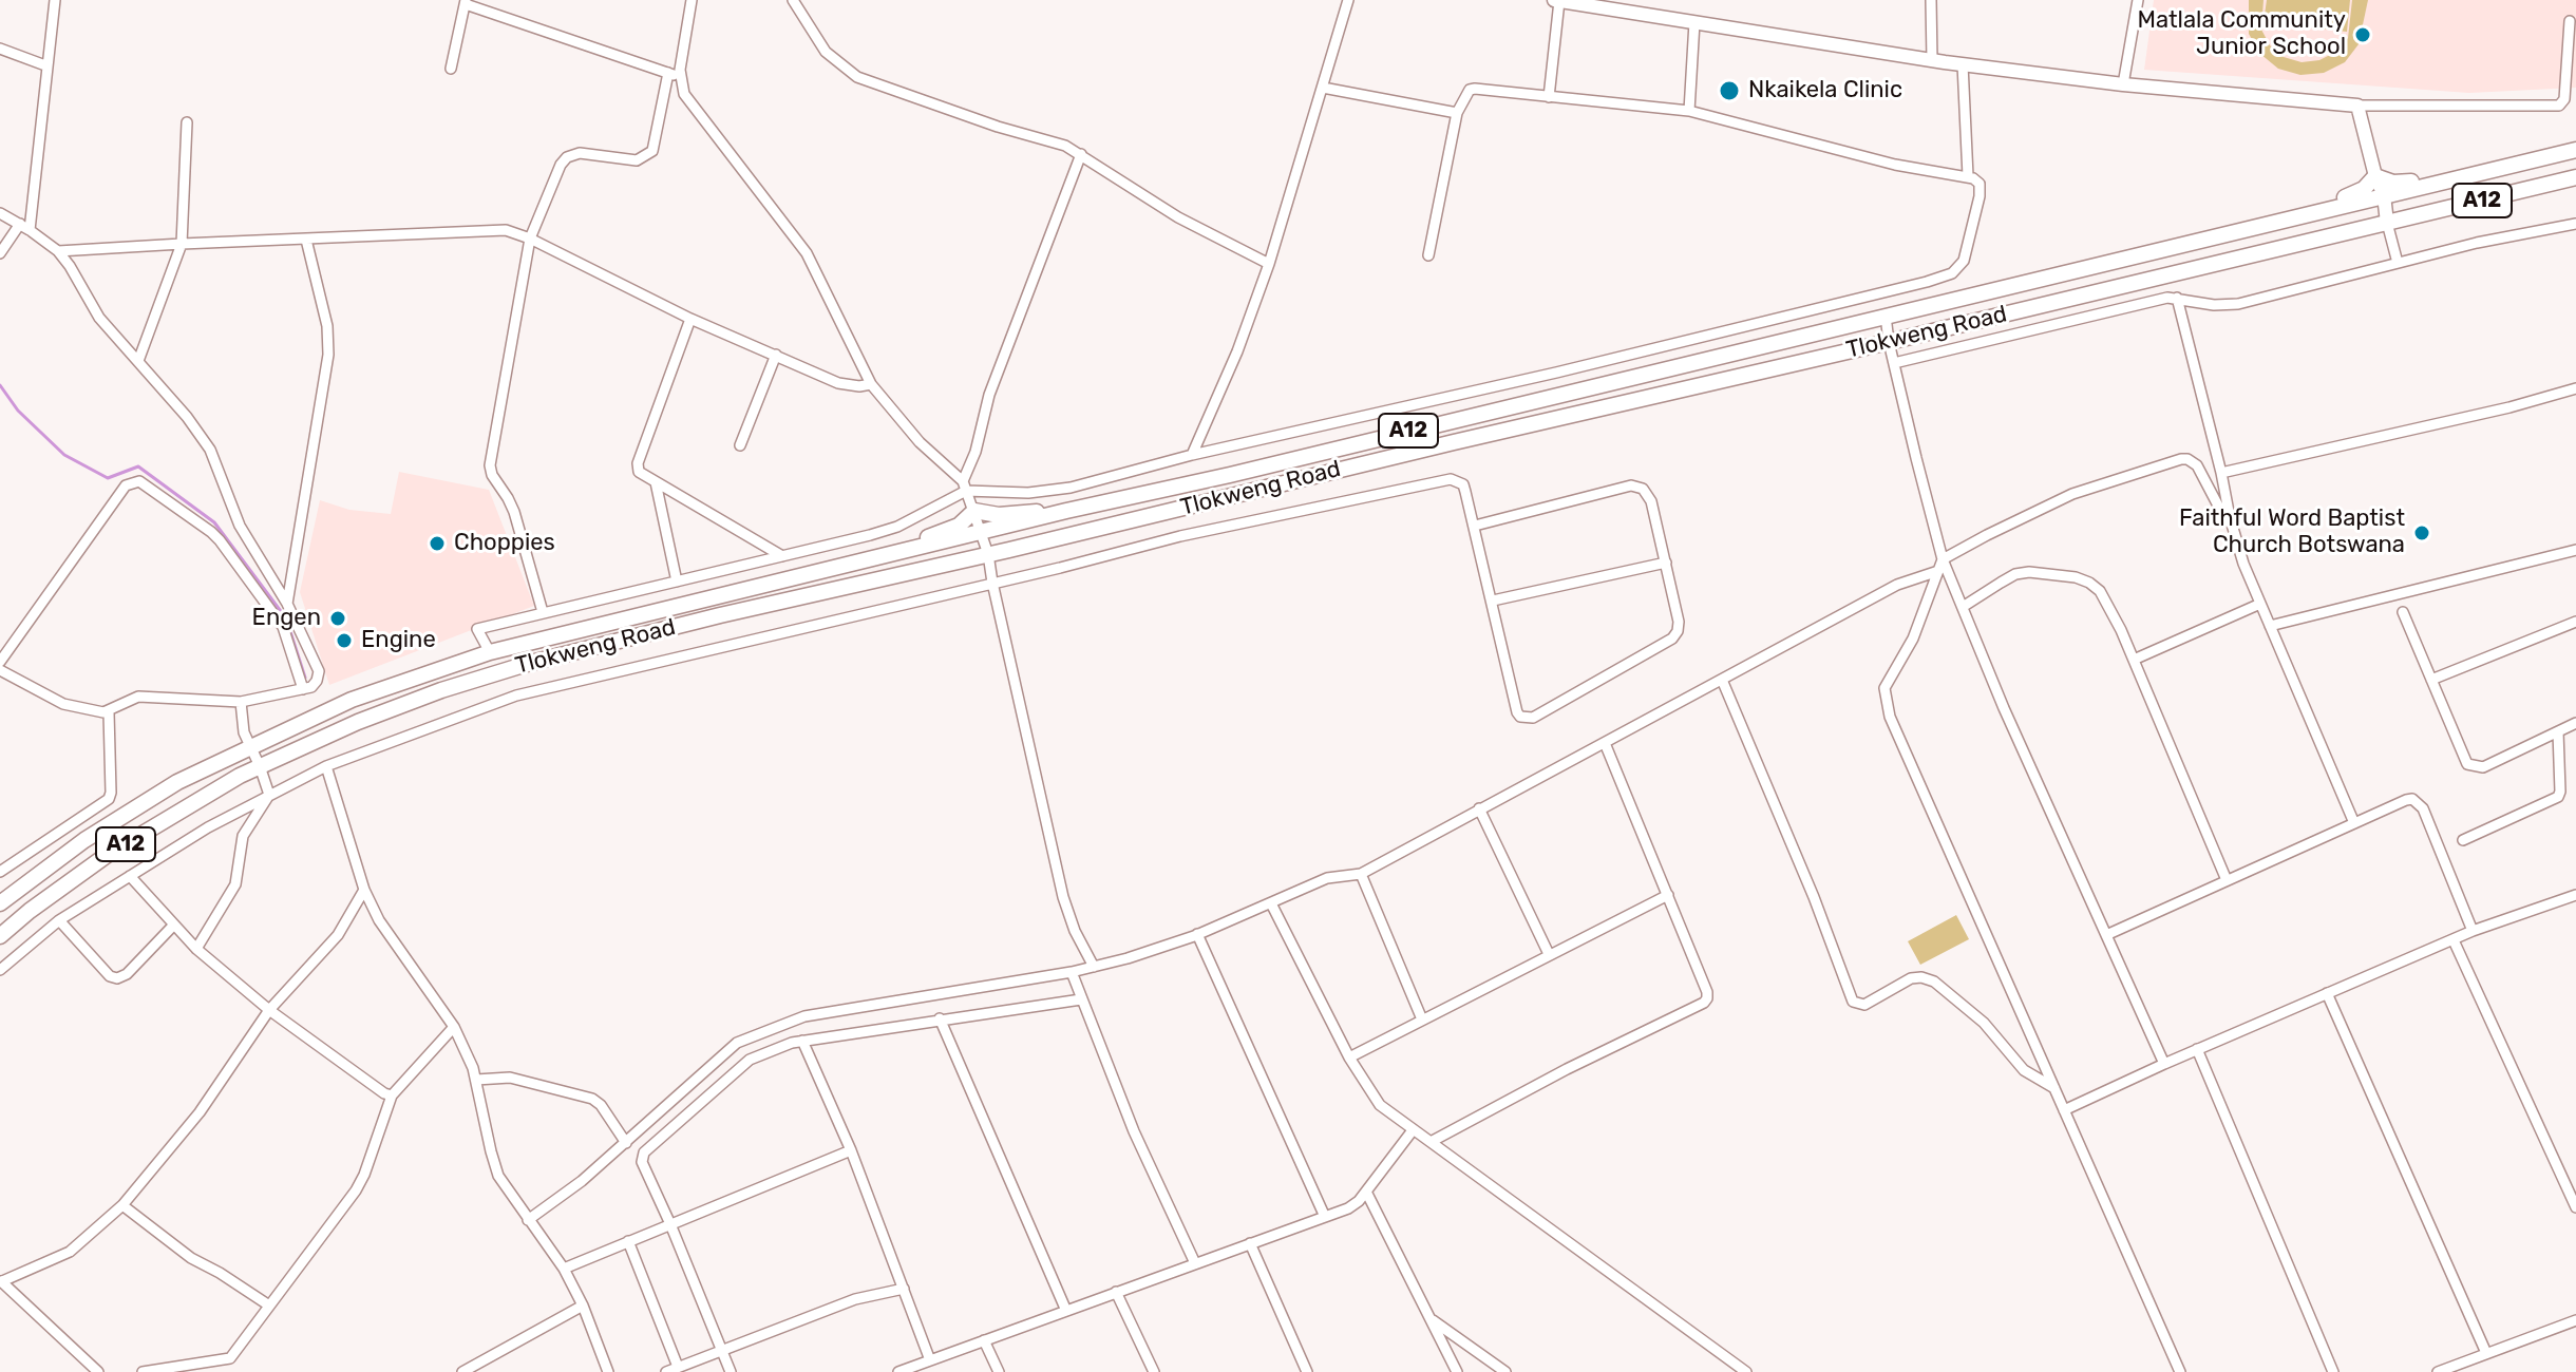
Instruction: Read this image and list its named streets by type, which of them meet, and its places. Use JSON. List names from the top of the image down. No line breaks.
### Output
{"streets":{"main road":["A12","Tlokweng Road"]},"places":["Matlala Community Junior School","Nkaikela Clinic","Faithful Word Baptist Church Botswana","Choppies","Engen","Engine"]}
